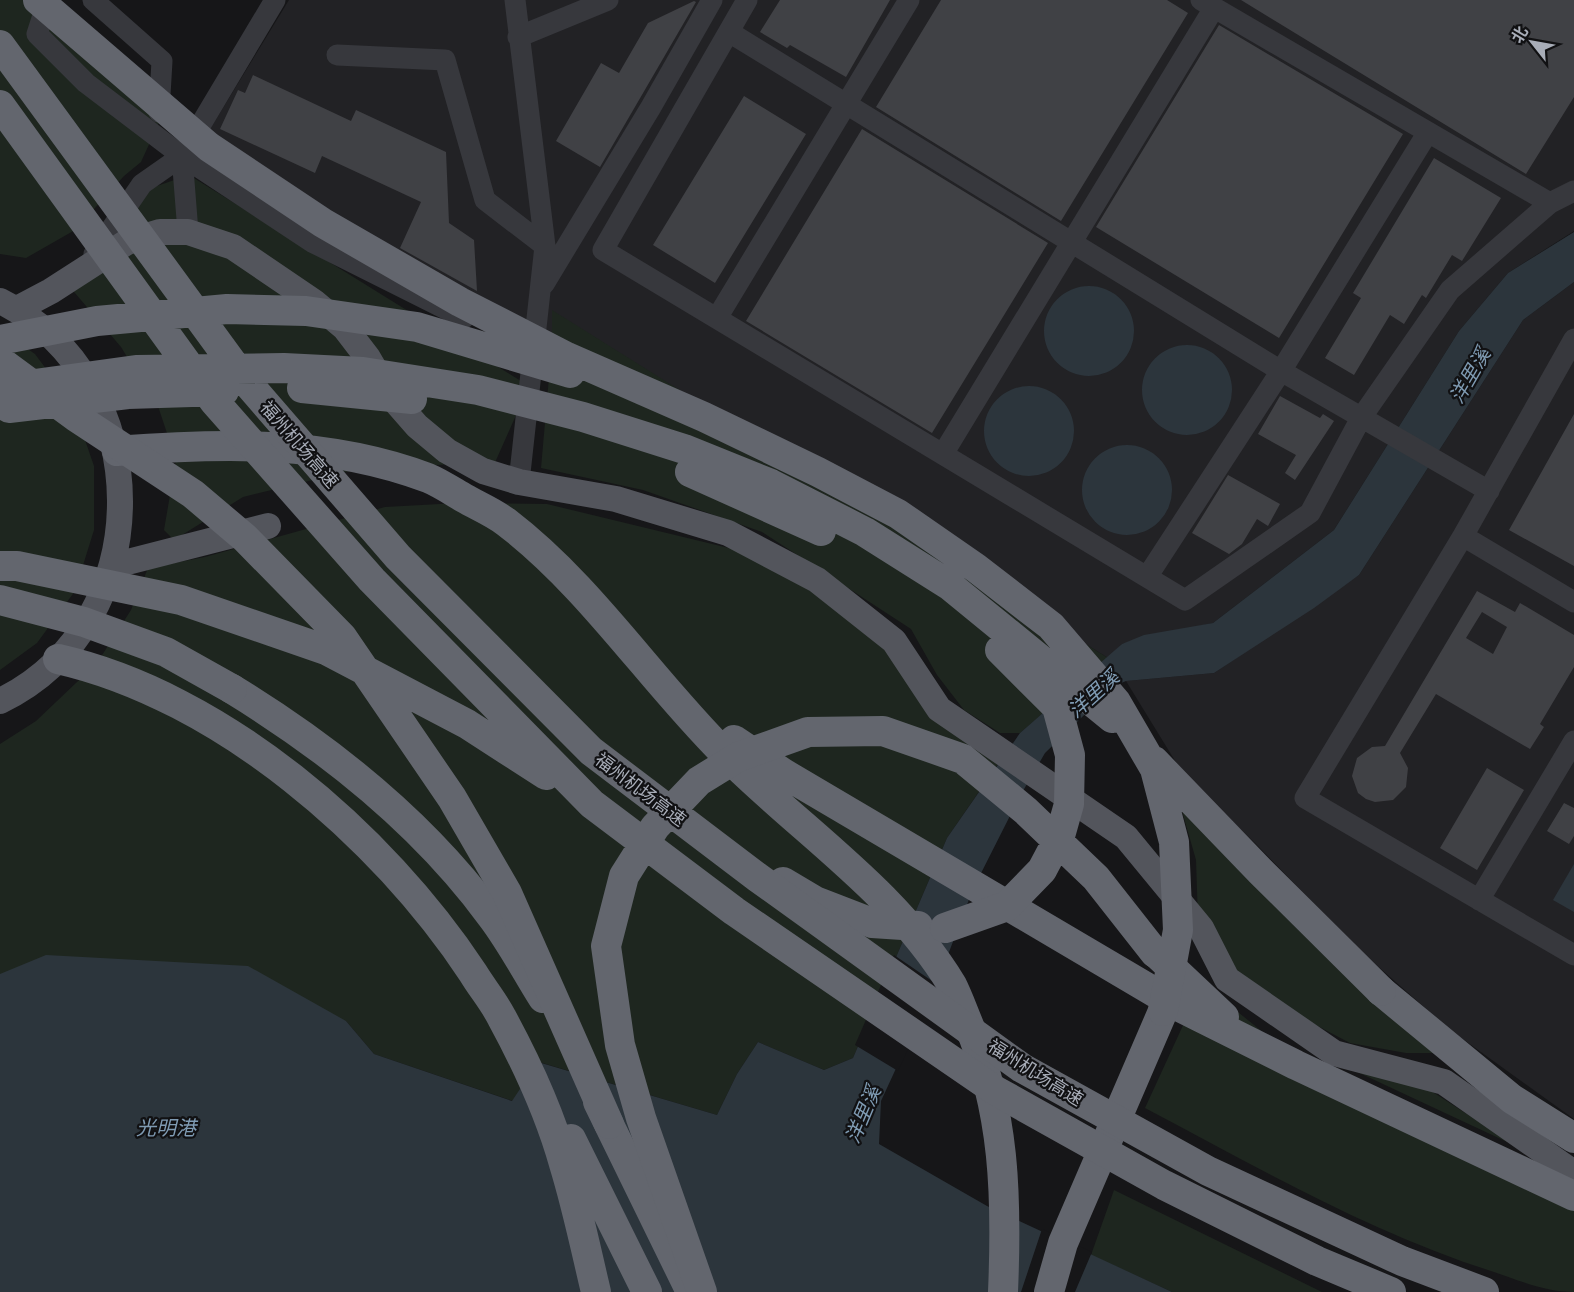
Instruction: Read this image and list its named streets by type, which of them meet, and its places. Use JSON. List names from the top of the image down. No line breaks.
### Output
{"streets":{"highway":["福州机场高速"]},"water":["洋里溪","光明港"],"north":"top left"}
